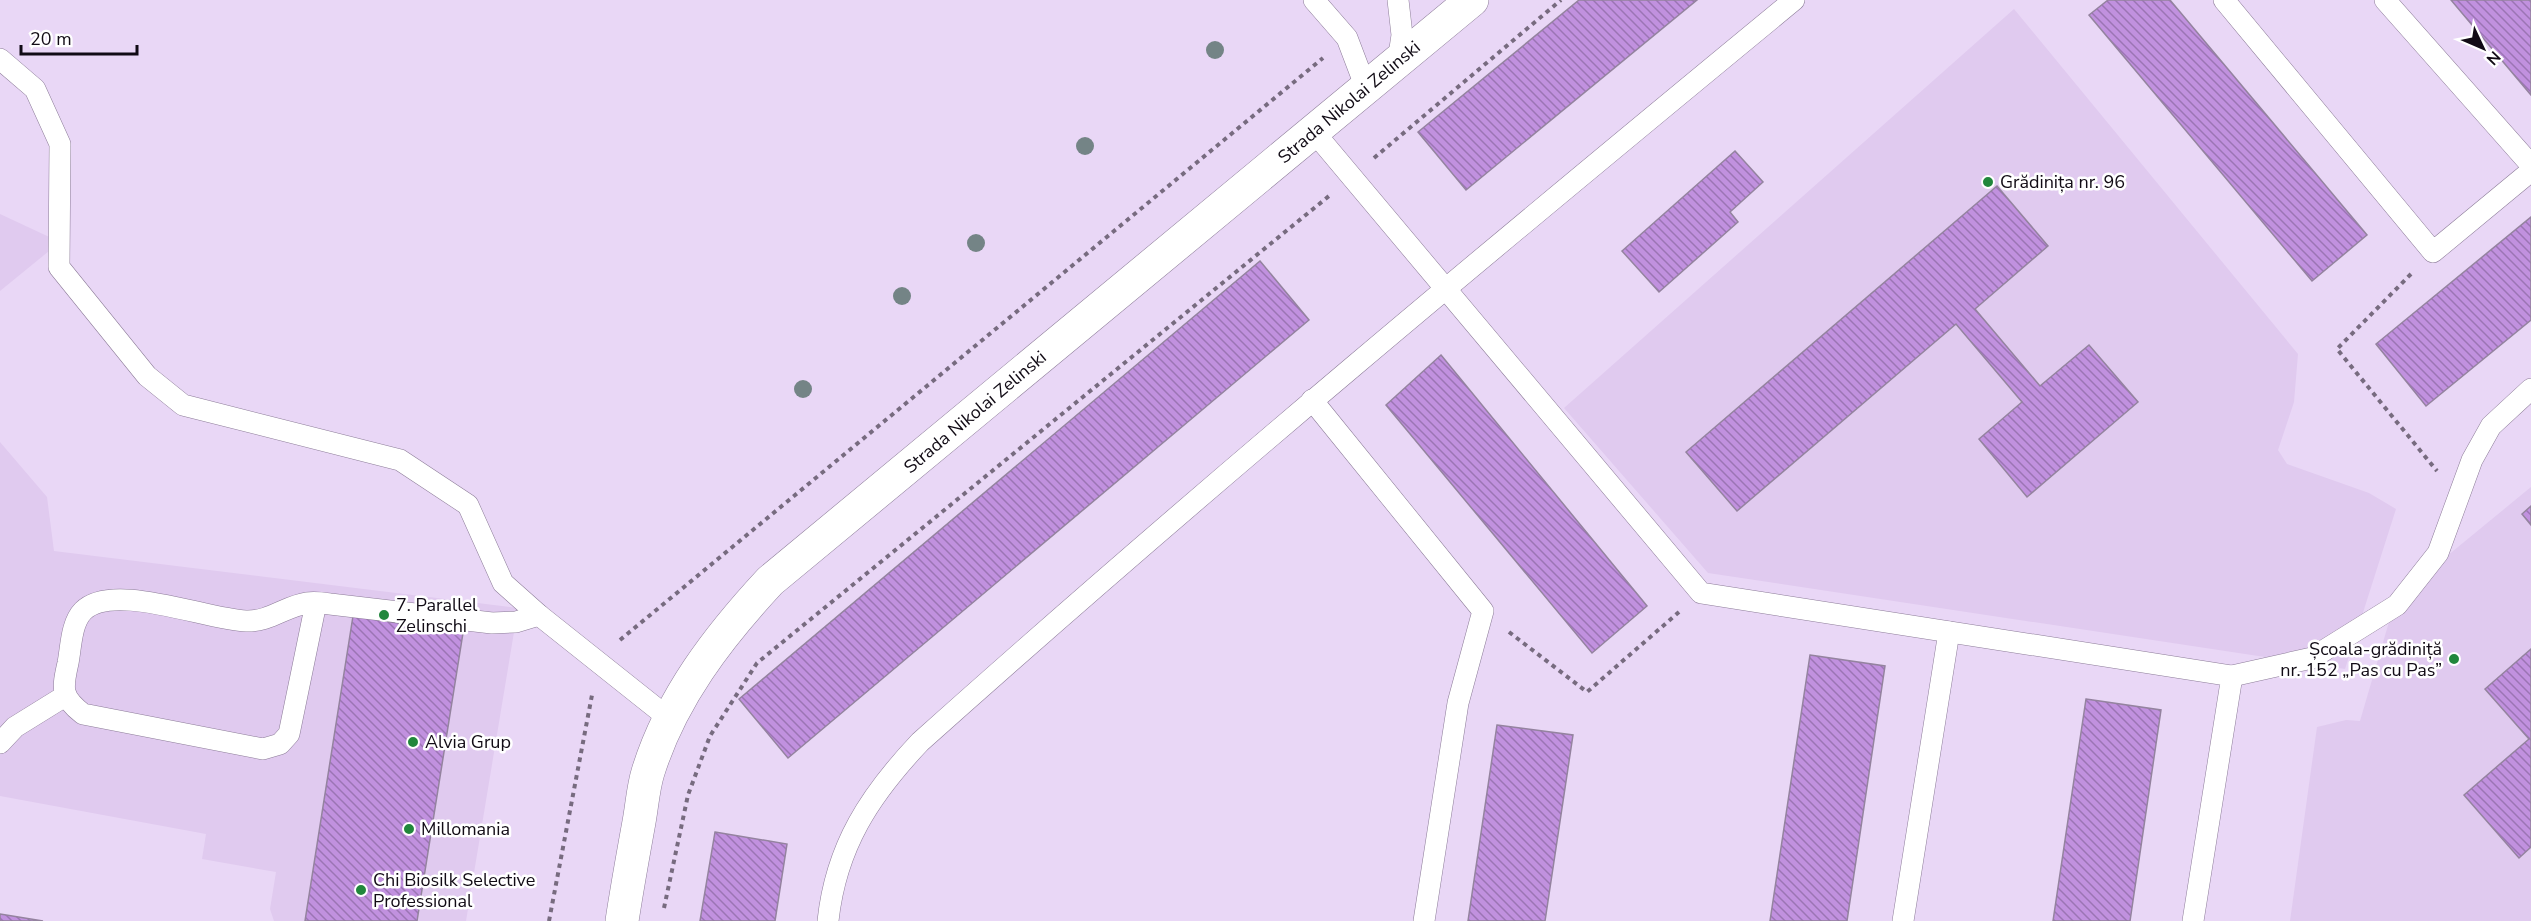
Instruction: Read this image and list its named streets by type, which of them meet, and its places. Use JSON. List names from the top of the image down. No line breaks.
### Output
{"streets":{"street":["Strada Nikolai Zelinski"]},"places":["Grădinița nr. 96","7. Parallel Zelinschi","Școala-grădiniță nr. 152 „Pas cu Pas”","Alvia Grup","Millomania","Chi Biosilk Selective Professional"],"scale_bar":"20 m","north":"bottom right"}
